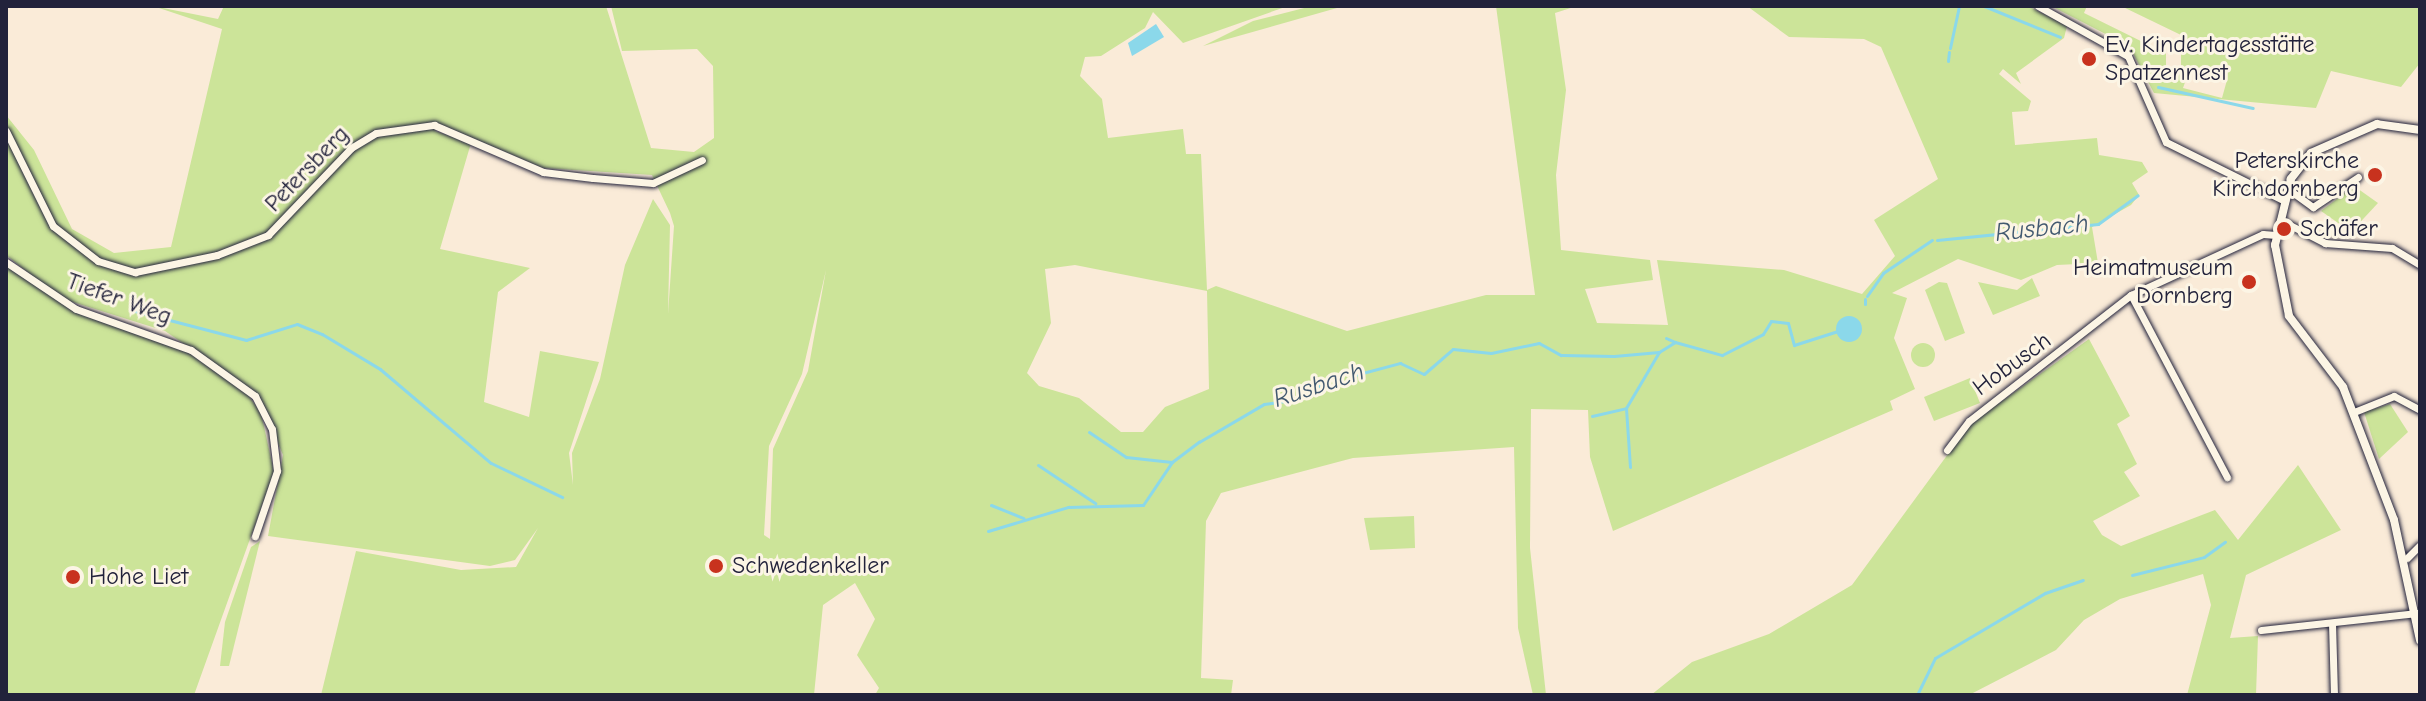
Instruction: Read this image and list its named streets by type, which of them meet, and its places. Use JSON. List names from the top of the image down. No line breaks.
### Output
{"streets":{"street":["Petersberg","Tiefer Weg","Hobusch"]},"water":["Rusbach"],"places":["Ev. Kindertagesstätte Spatzennest","Peterskirche Kirchdornberg","Schäfer","Heimatmuseum Dornberg","Schwedenkeller","Hohe Liet"]}
